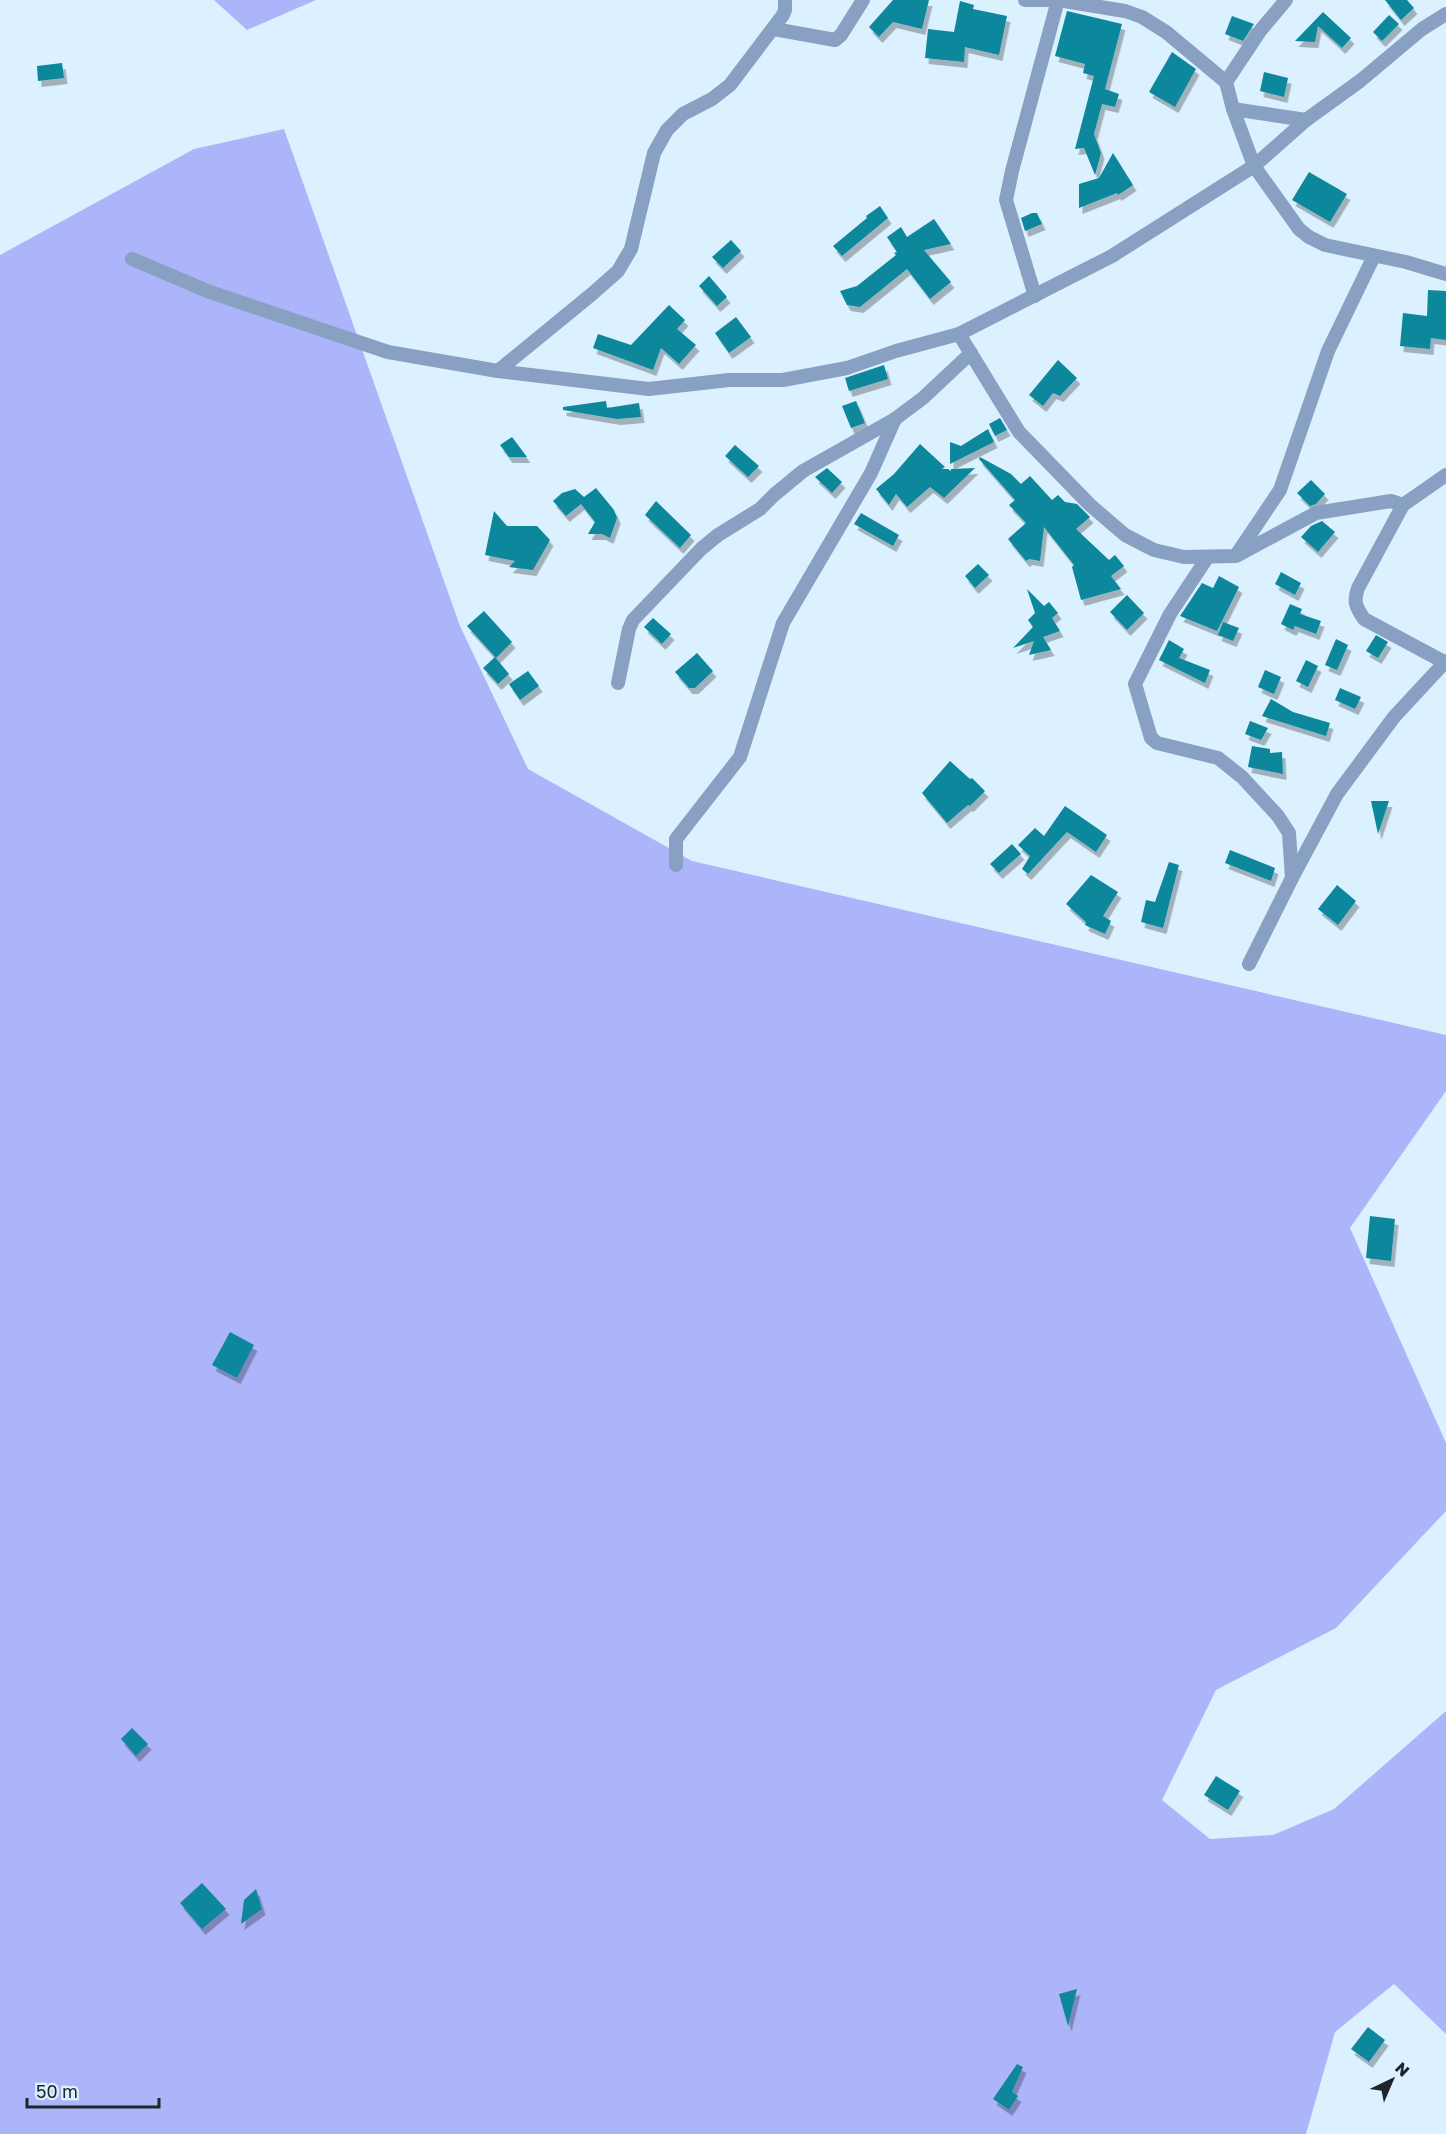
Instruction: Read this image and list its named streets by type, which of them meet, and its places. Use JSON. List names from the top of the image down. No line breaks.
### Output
{"scale_bar":"50 m","north":"top right"}
